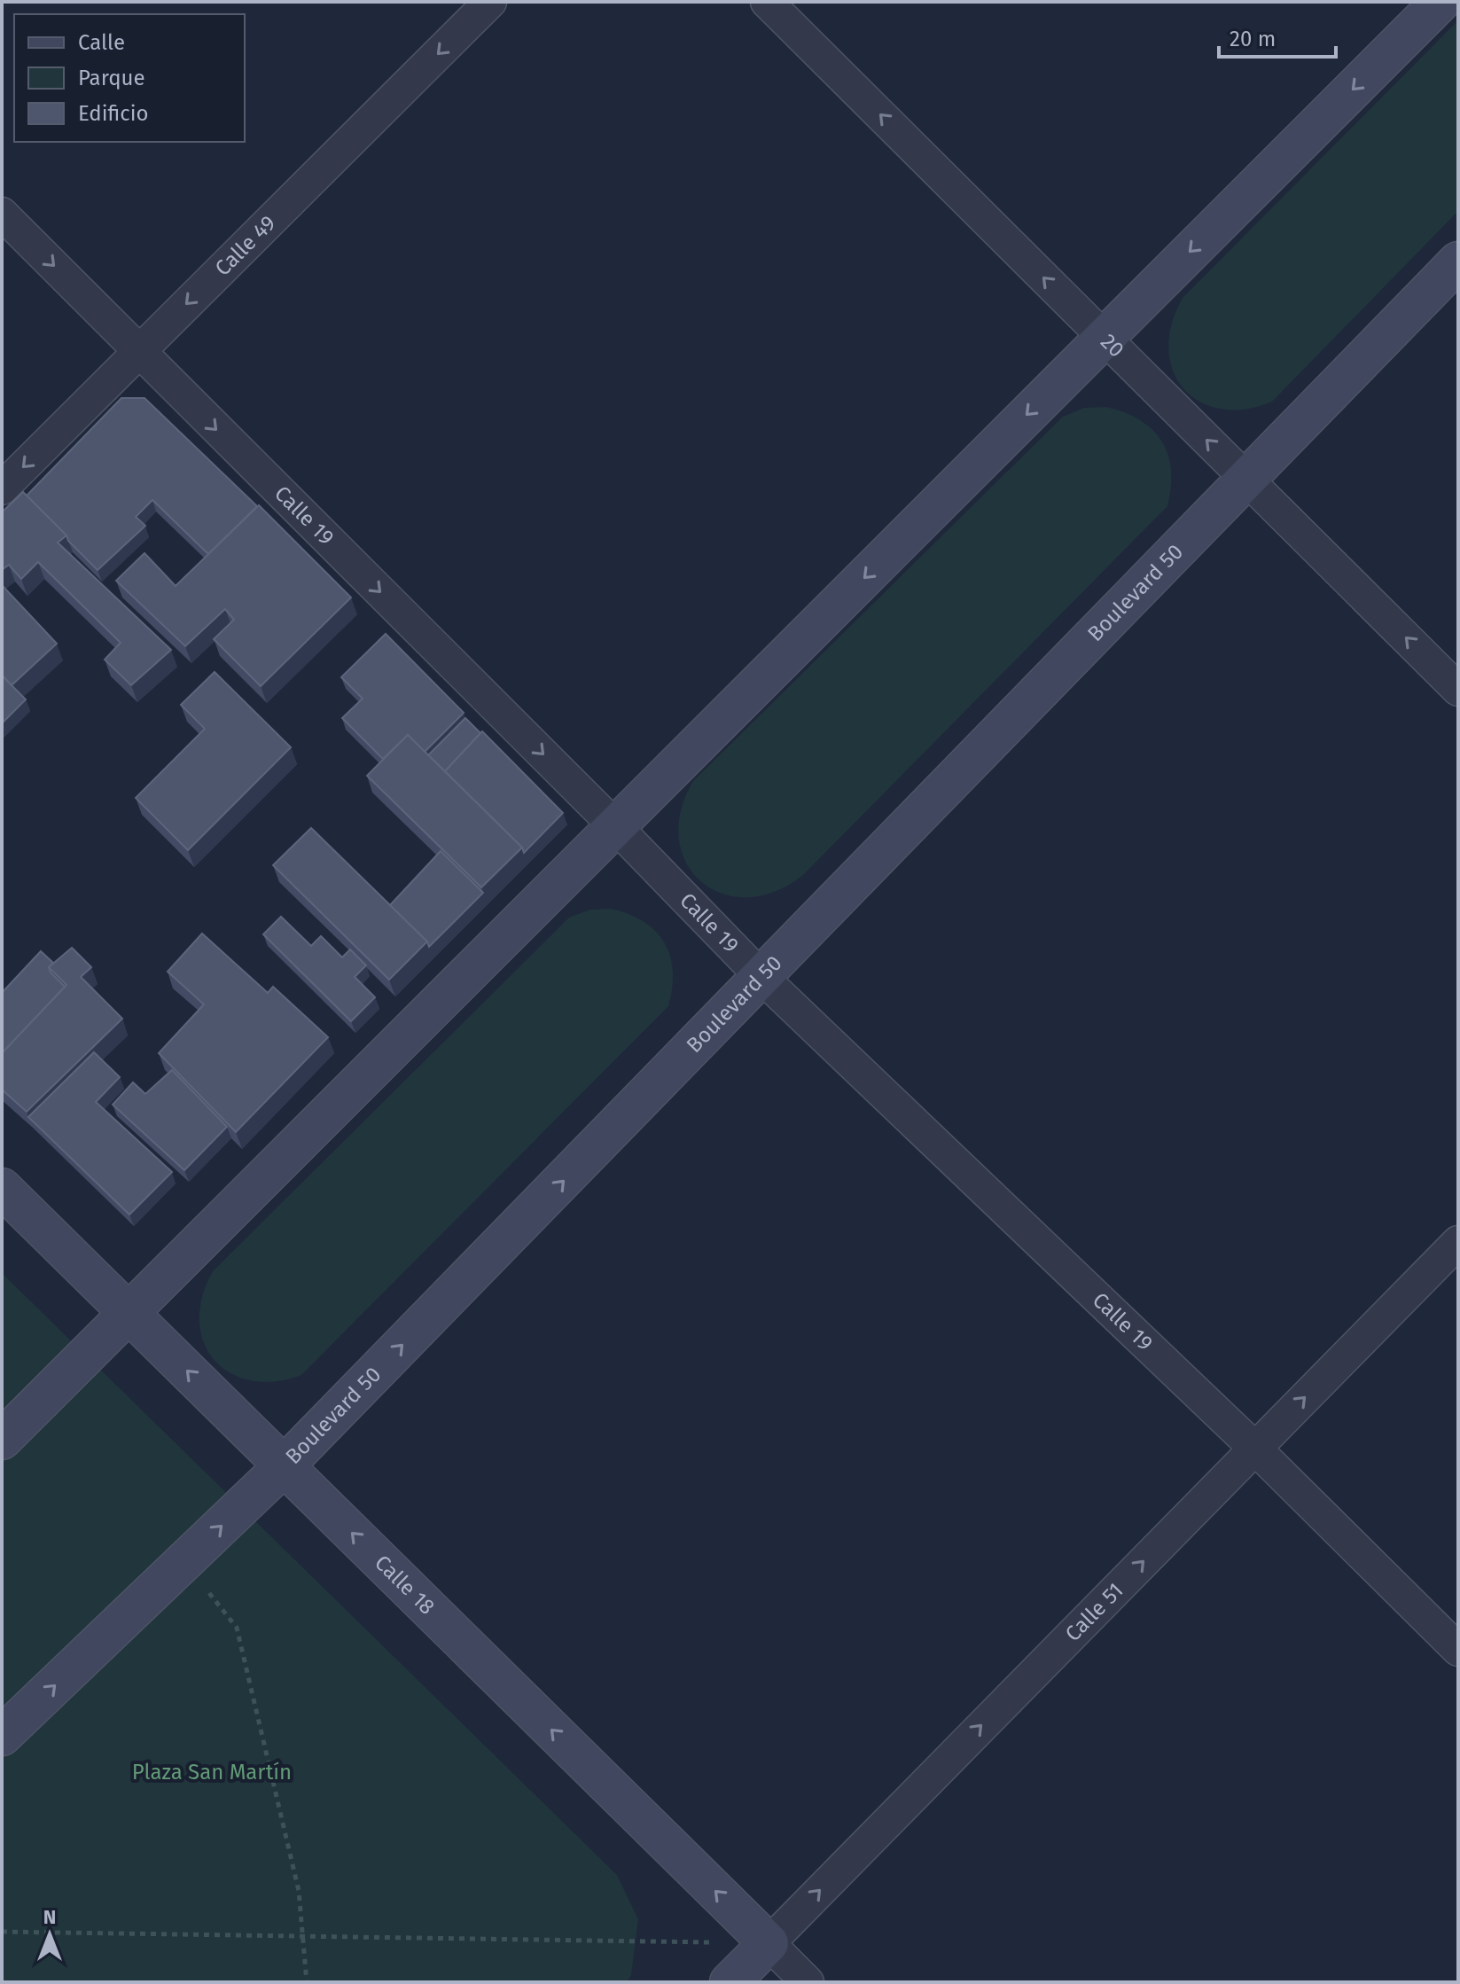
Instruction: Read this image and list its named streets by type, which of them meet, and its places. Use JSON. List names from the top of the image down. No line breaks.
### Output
{"streets":{"main road":["Boulevard 50","Calle 18","Calle 51"],"street":["Calle 49","20","Calle 19"]},"crossings":[["Calle 49","Calle 19"],["20","Boulevard 50"],["Calle 19","Boulevard 50"],["Calle 19","Calle 51"],["Boulevard 50","Calle 18"],["Calle 18","Calle 51"]],"one_way":["Calle 49","20","Calle 19","Calle 18","Calle 51"],"parks":["Plaza San Martín"],"legend":["Calle","Parque","Edificio"],"scale_bar":"20 m","north":"top"}
